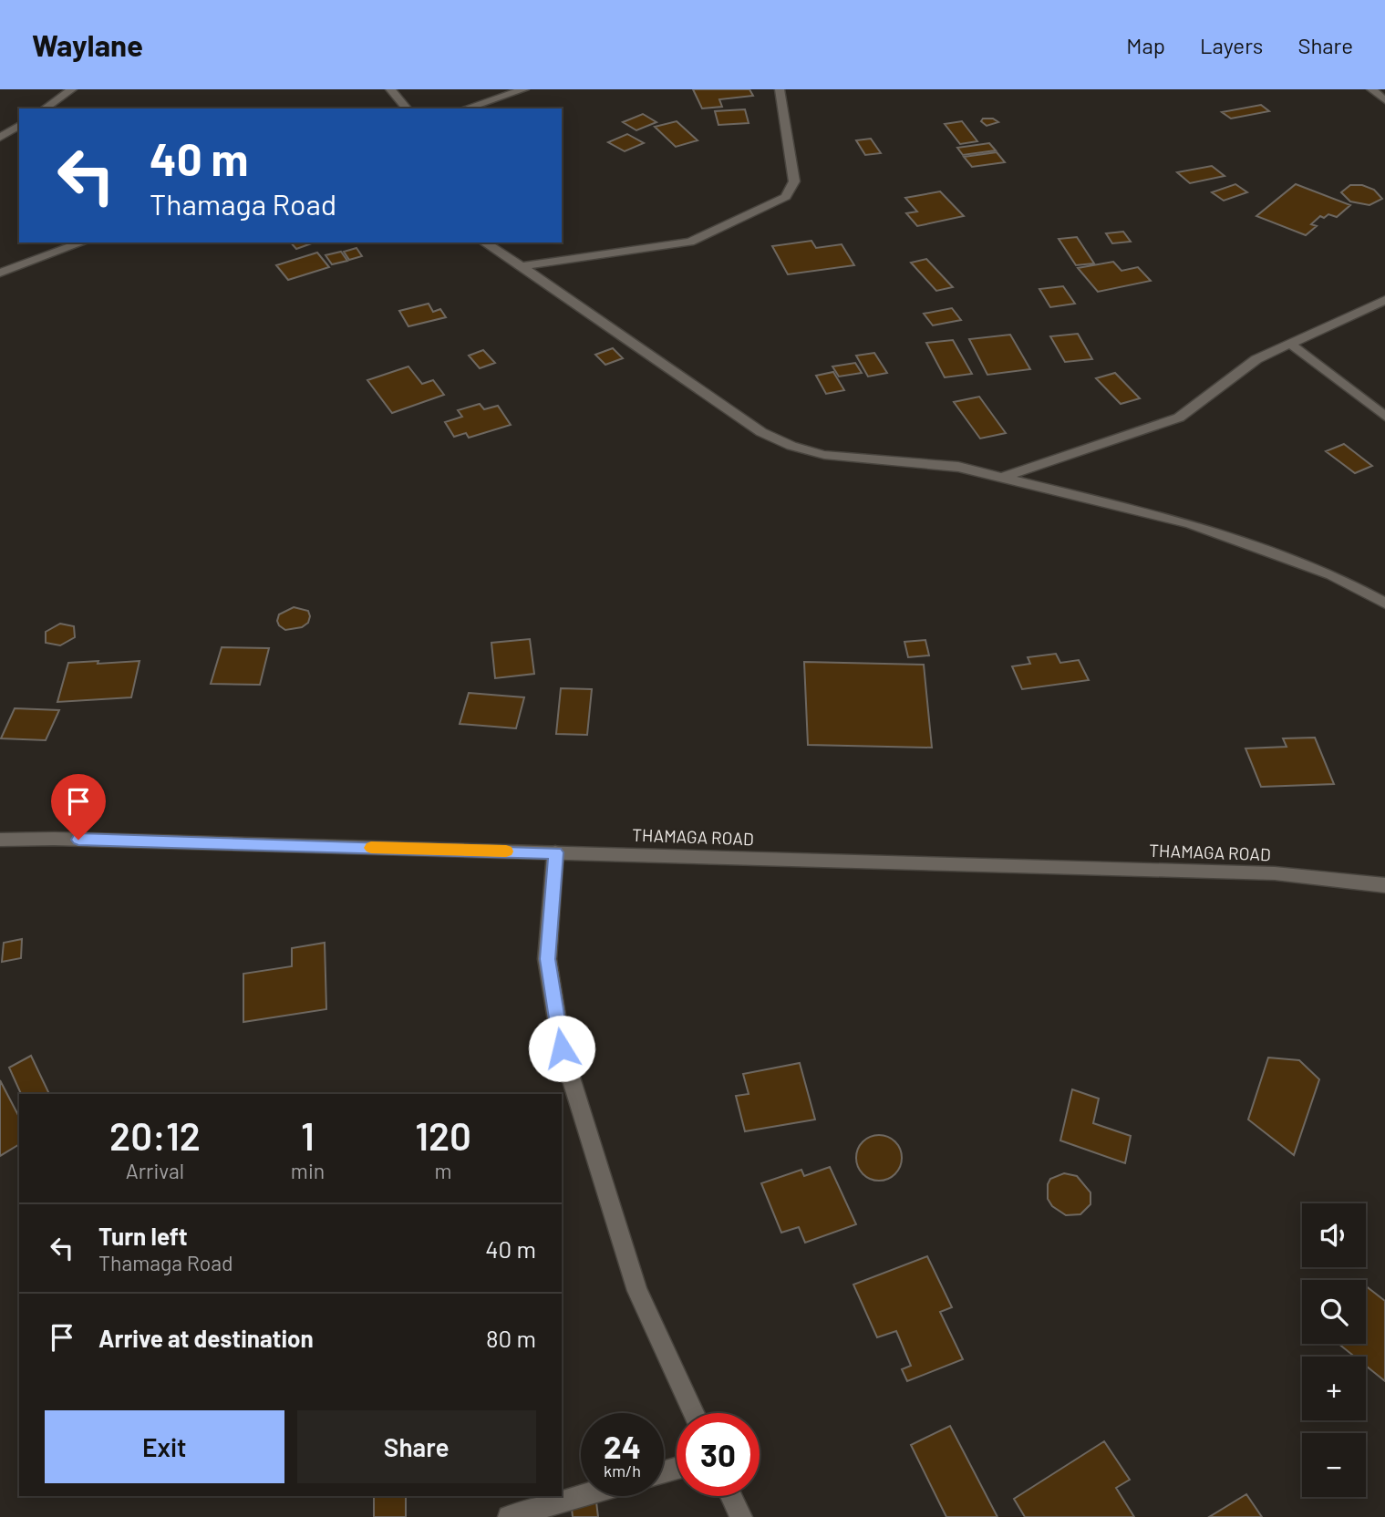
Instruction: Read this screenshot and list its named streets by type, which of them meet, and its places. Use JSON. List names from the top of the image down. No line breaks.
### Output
{"streets":{"main road":["THAMAGA ROAD"]},"page":{"header":"Waylane","nav":["Map","Layers","Share"],"turn":["40 m","Thamaga Road"],"eta":["20:12","Arrival","1","min","120","m"],"list":[{"name":"Turn left","note":"Thamaga Road","value":"40 m"},{"name":"Arrive at destination","value":"80 m"}],"map_buttons":["+","−"],"buttons":["Exit","Share"],"speed":"24 km/h","limit":"30"}}
